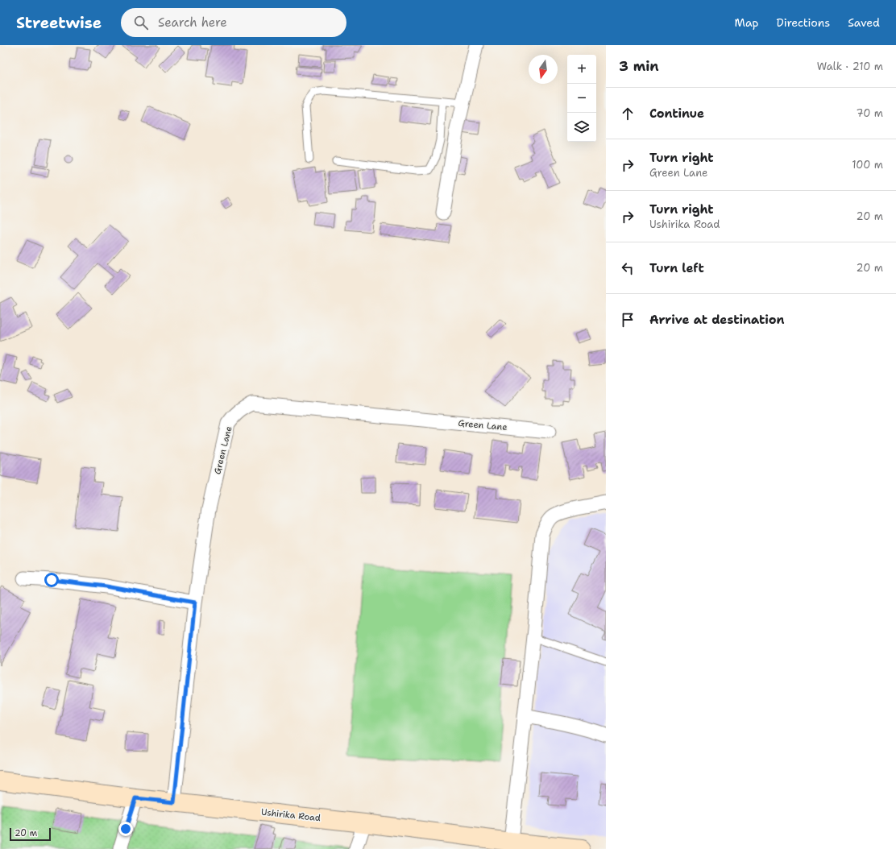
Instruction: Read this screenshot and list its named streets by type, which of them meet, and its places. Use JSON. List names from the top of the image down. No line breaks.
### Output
{"streets":{"street":["Green Lane","Ushirika Road"]},"crossings":[["Green Lane","Ushirika Road"]],"scale_bar":"20 m","north":"bottom","page":{"header":"Streetwise","search":"Search here","nav":["Map","Directions","Saved"],"heading":["3 min","Walk · 210 m"],"map_buttons":["+","−"],"list":[["Continue","70 m"],["Turn right","Green Lane","100 m"],["Turn right","Ushirika Road","20 m"],["Turn left","20 m"],"Arrive at destination"],"scale":"20 m"}}
